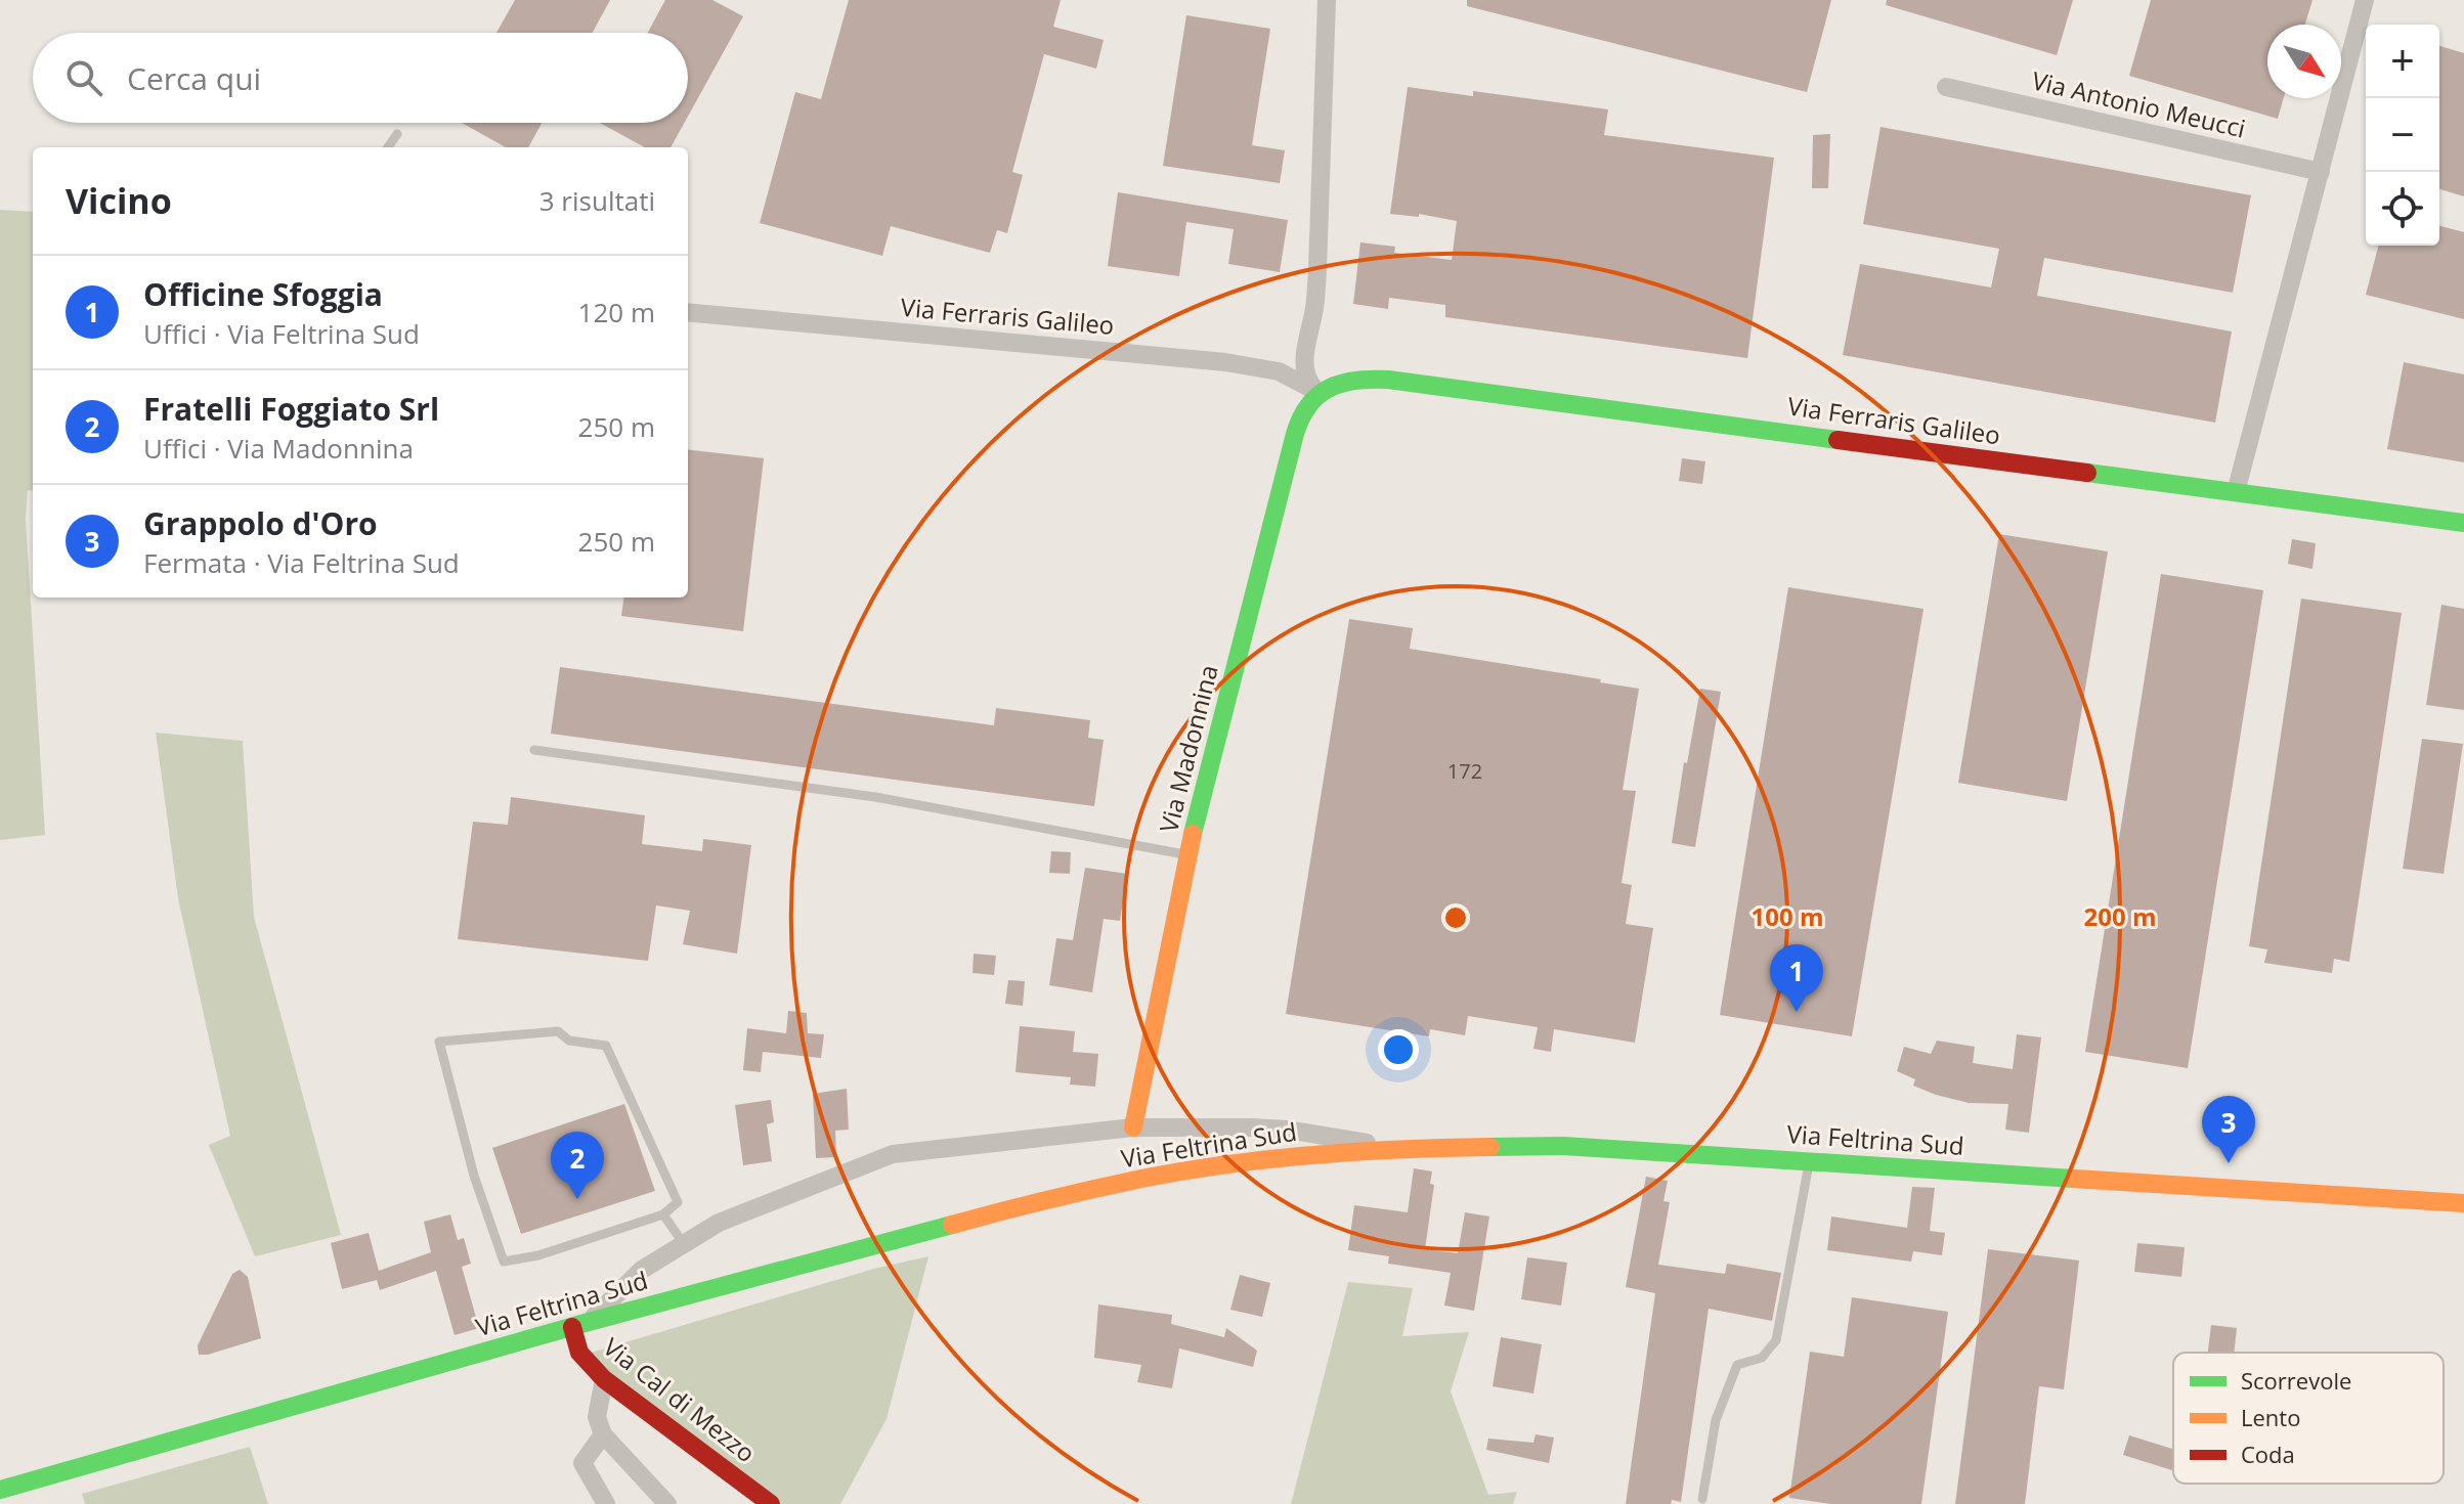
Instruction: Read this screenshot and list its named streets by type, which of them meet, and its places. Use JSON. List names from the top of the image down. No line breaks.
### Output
{"streets":{"main road":["Via Ferraris Galileo","Via Madonnina","Via Feltrina Sud","Via Cal di Mezzo"],"street":["Via Antonio Meucci"]},"crossings":[["Via Ferraris Galileo","Via Madonnina"],["Via Feltrina Sud","Via Cal di Mezzo"]],"house_numbers":["172"],"legend":["Scorrevole","Lento","Coda"],"north":"bottom right","page":{"map_buttons":["+","−"],"search":"Cerca qui","heading":["Vicino","3 risultati"],"list":[{"mark":"1","name":"Officine Sfoggia","note":"Uffici · Via Feltrina Sud","value":"120 m"},{"mark":"2","name":"Fratelli Foggiato Srl","note":"Uffici · Via Madonnina","value":"250 m"},{"mark":"3","name":"Grappolo d'Oro","note":"Fermata · Via Feltrina Sud","value":"250 m"}],"pins":["1","3","2"]},"rings":["100 m","200 m"]}
